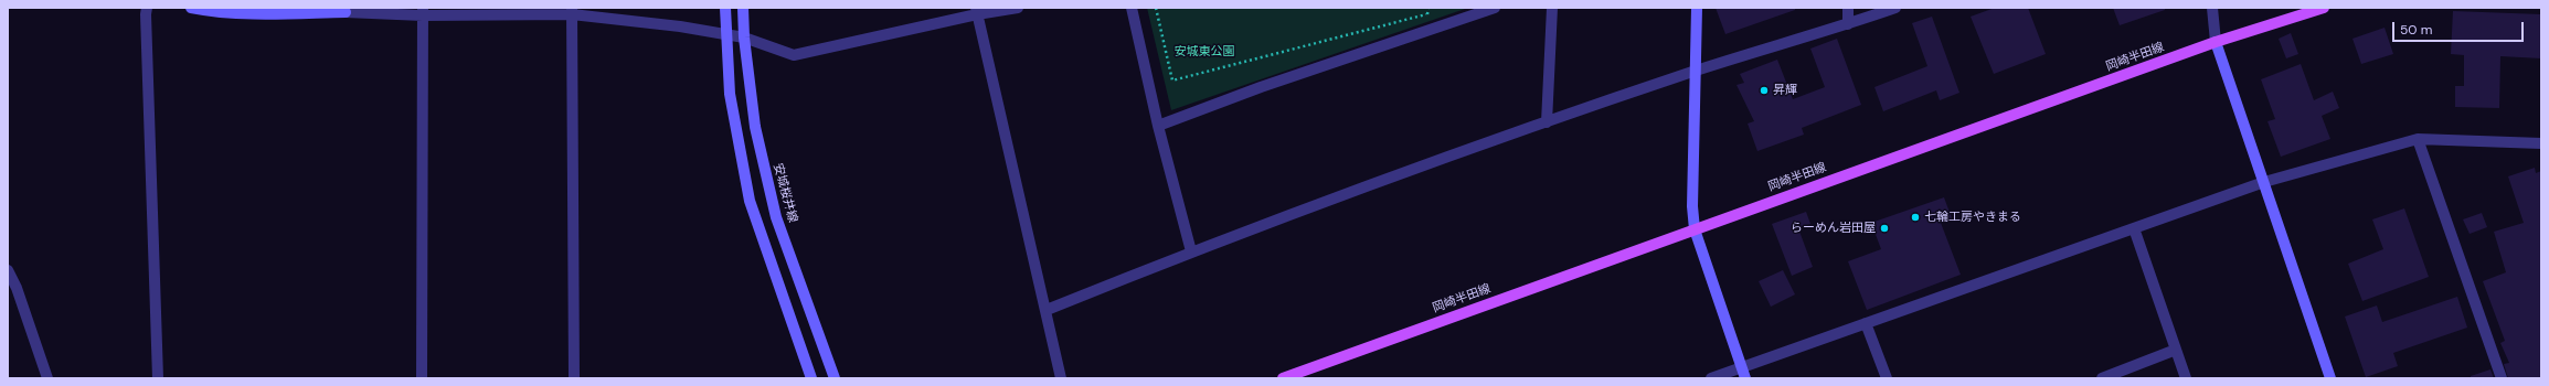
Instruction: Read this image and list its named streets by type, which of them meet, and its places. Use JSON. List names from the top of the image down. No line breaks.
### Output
{"streets":{"main road":["岡崎半田線"],"street":["安城桜井線"]},"parks":["安城東公園"],"places":["昇輝","七輪工房やきまる","らーめん岩田屋"],"scale_bar":"50 m"}
